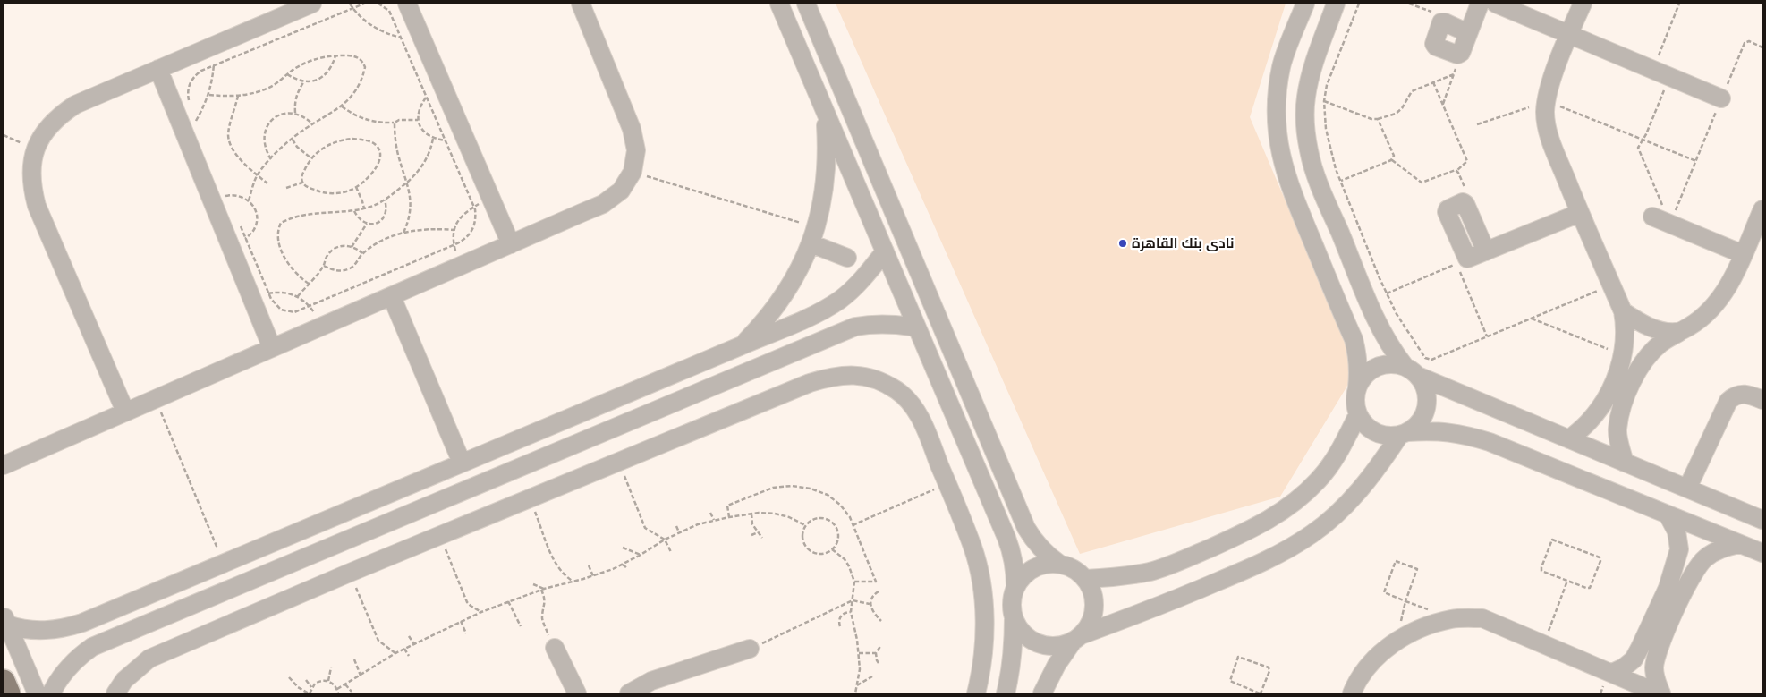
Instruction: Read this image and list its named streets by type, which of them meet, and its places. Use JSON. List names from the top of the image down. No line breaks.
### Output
{"places":["نادى بنك القاهرة"]}
